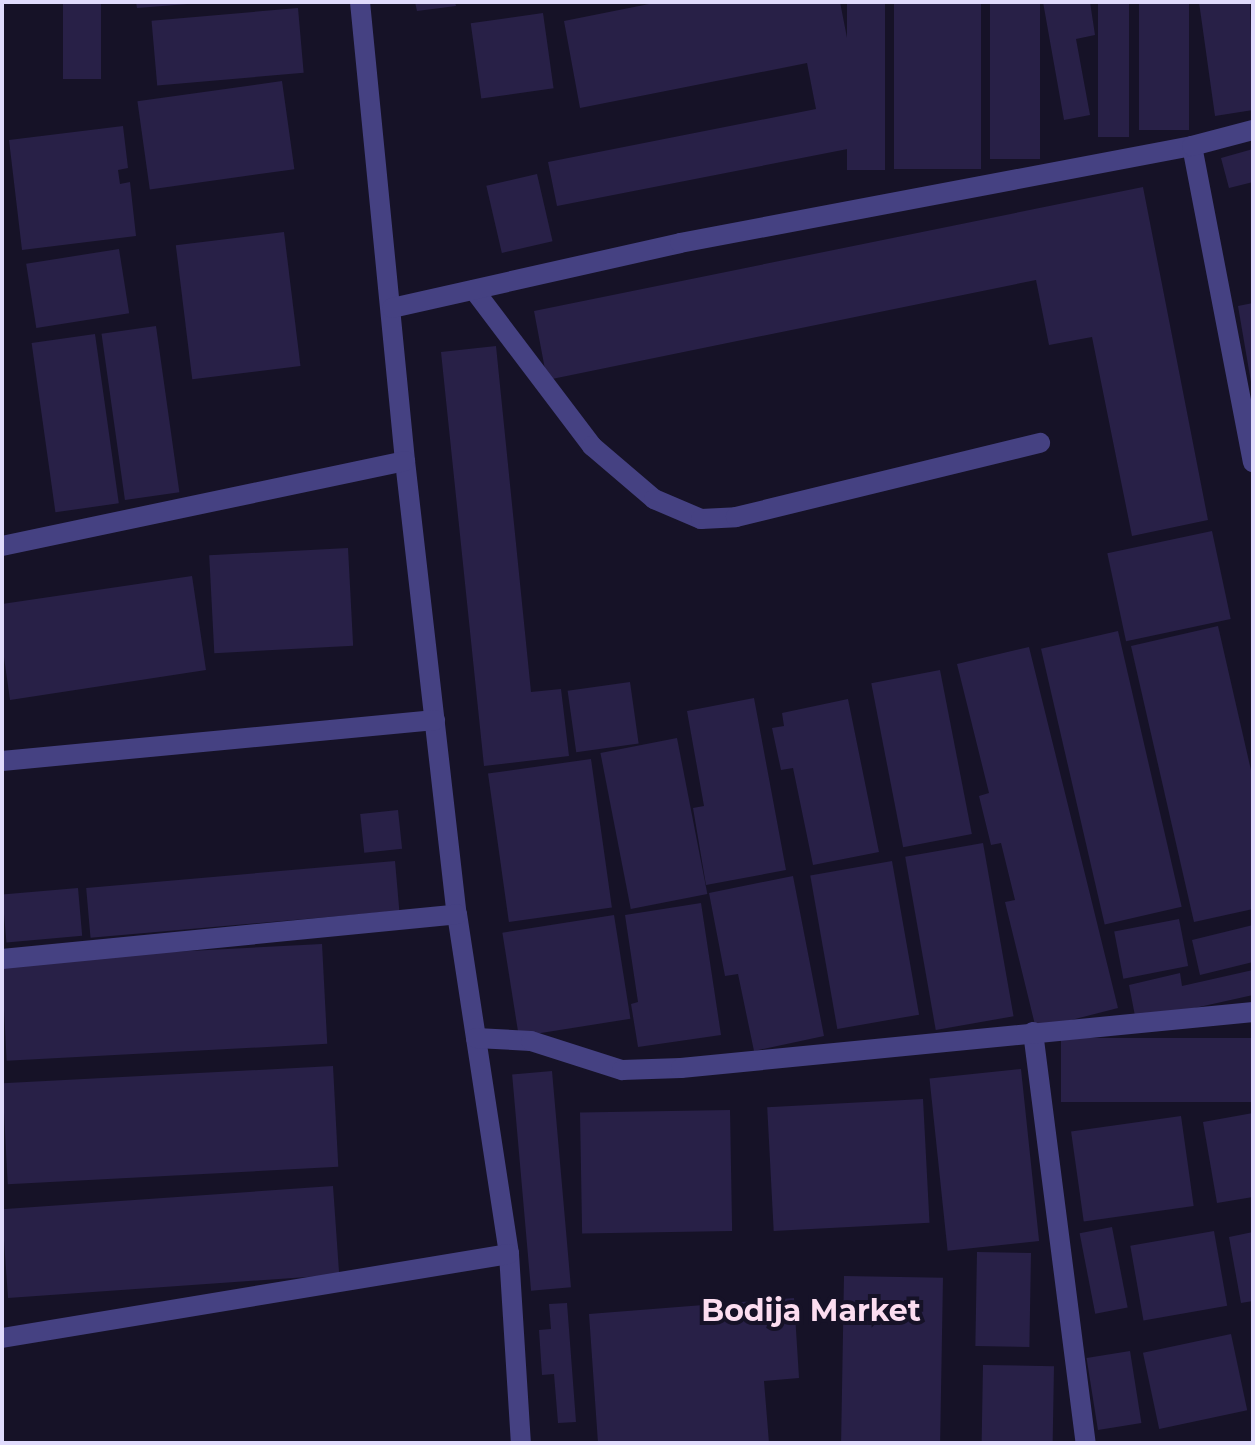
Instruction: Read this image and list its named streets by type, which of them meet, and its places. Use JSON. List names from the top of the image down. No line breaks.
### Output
{"districts":["Bodija Market"]}
